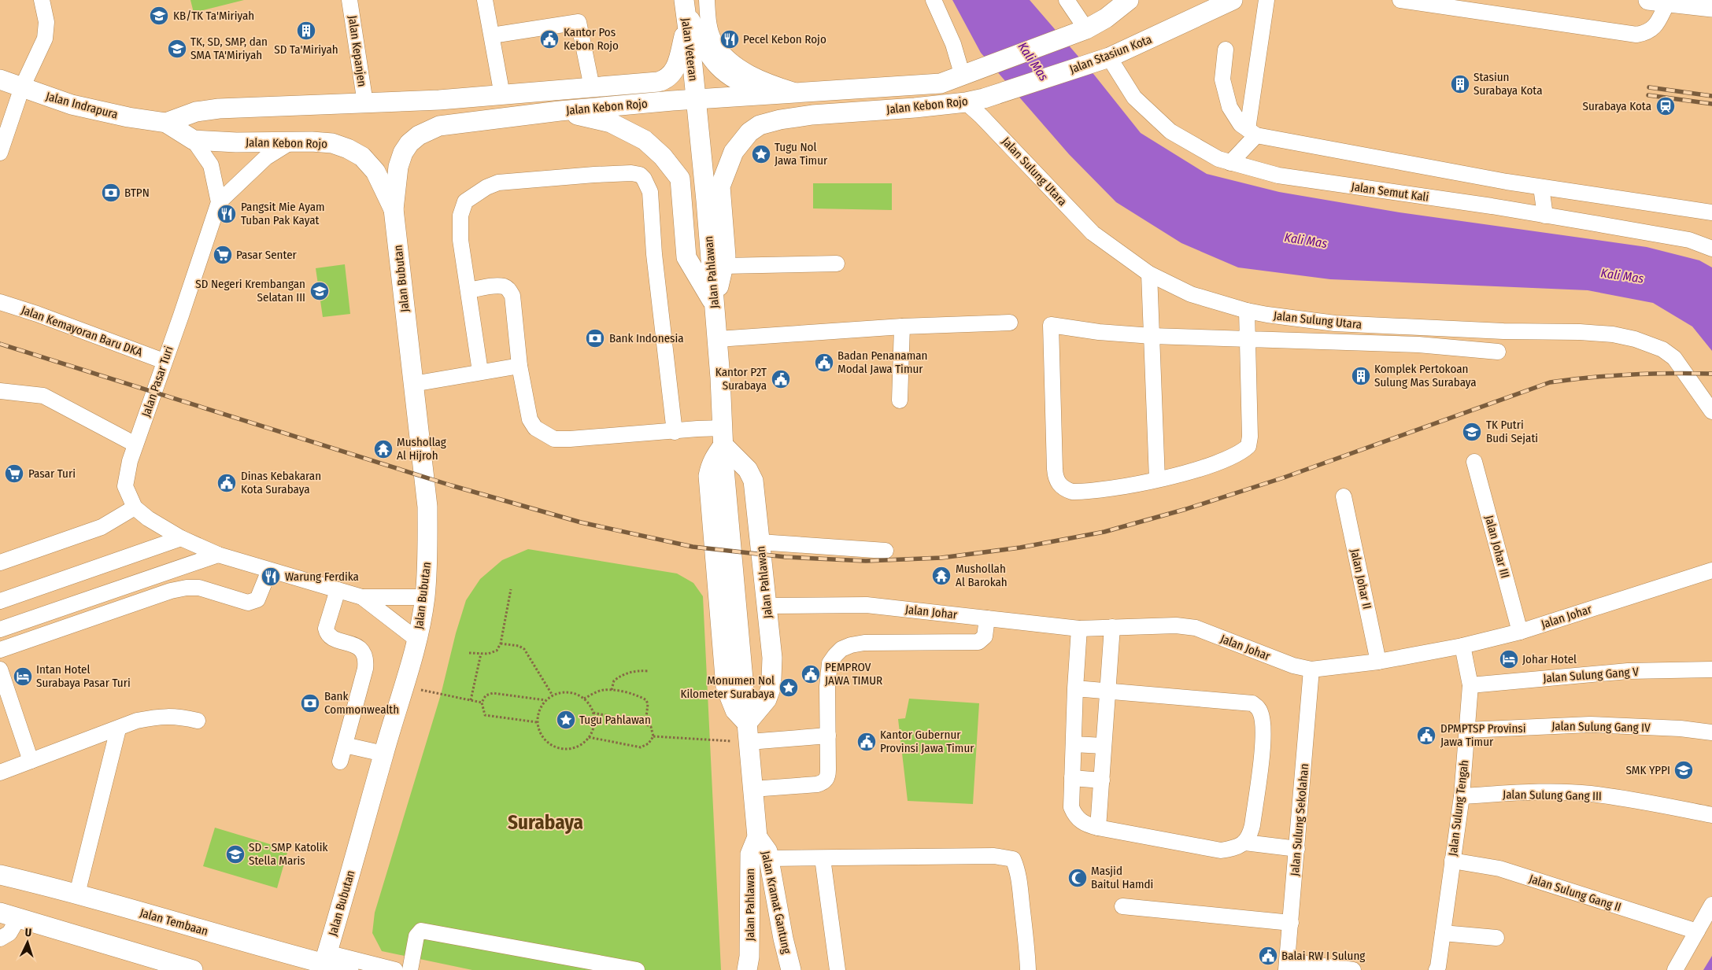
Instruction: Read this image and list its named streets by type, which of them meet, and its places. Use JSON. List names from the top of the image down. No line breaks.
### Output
{"streets":{"main road":["Jalan Veteran","Jalan Stasiun Kota","Jalan Indrapura","Jalan Kebon Rojo","Jalan Pahlawan","Jalan Bubutan","Jalan Kramat Gantung","Jalan Tembaan"],"street":["Jalan Kepanjen","Jalan Sulung Utara","Jalan Semut Kali","Jalan Kemayoran Baru DKA","Jalan Pasar Turi","Jalan Johar III","Jalan Johar II","Jalan Johar","Jalan Sulung Gang V","Jalan Sulung Gang IV","Jalan Sulung Gang III","Jalan Sulung Tengah","Jalan Sulung Sekolahan","Jalan Sulung Gang II"]},"crossings":[["Jalan Veteran","Jalan Kebon Rojo"],["Jalan Veteran","Jalan Pahlawan"],["Jalan Kepanjen","Jalan Kebon Rojo"],["Jalan Stasiun Kota","Jalan Kebon Rojo"],["Jalan Stasiun Kota","Jalan Sulung Utara"],["Jalan Stasiun Kota","Jalan Semut Kali"],["Jalan Indrapura","Jalan Kebon Rojo"],["Jalan Kebon Rojo","Jalan Sulung Utara"],["Jalan Kebon Rojo","Jalan Pahlawan"],["Jalan Kebon Rojo","Jalan Bubutan"],["Jalan Kebon Rojo","Jalan Pasar Turi"],["Jalan Pahlawan","Jalan Johar"],["Jalan Pahlawan","Jalan Kramat Gantung"],["Jalan Bubutan","Jalan Pasar Turi"],["Jalan Bubutan","Jalan Tembaan"],["Jalan Kemayoran Baru DKA","Jalan Pasar Turi"],["Jalan Johar III","Jalan Johar"],["Jalan Johar II","Jalan Johar"],["Jalan Johar","Jalan Sulung Tengah"],["Jalan Johar","Jalan Sulung Sekolahan"],["Jalan Sulung Gang V","Jalan Sulung Tengah"],["Jalan Sulung Gang IV","Jalan Sulung Tengah"],["Jalan Sulung Gang III","Jalan Sulung Tengah"],["Jalan Sulung Tengah","Jalan Sulung Gang II"]],"districts":["Surabaya"],"water":["Kali Mas"],"places":{"school or university":["KB/TK Ta'Miriyah","TK, SD, SMP, dan SMA TA'Miriyah","SD Negeri Krembangan Selatan III","TK Putri Budi Sejati","SMK YPPI","SD - SMP Katolik Stella Maris"],"building":["SD Ta'Miriyah","Stasiun Surabaya Kota","Komplek Pertokoan Sulung Mas Surabaya"],"public building":["Kantor Pos Kebon Rojo","Badan Penanaman Modal Jawa Timur","Kantor P2T Surabaya","Dinas Kebakaran Kota Surabaya","PEMPROV JAWA TIMUR","DPMPTSP Provinsi Jawa Timur","Kantor Gubernur Provinsi Jawa Timur","Balai RW I Sulung"],"restaurant":["Pecel Kebon Rojo","Pangsit Mie Ayam Tuban Pak Kayat","Warung Ferdika"],"station":["Surabaya Kota"],"place":["Tugu Nol Jawa Timur","Monumen Nol Kilometer Surabaya","Tugu Pahlawan"],"bank":["BTPN","Bank Indonesia","Bank Commonwealth"],"supermarket":["Pasar Senter","Pasar Turi"],"temple":["Mushollag Al Hijroh","Mushollah Al Barokah"],"hotel":["Johar Hotel","Intan Hotel Surabaya Pasar Turi"],"mosque":["Masjid Baitul Hamdi"]},"north":"top"}
